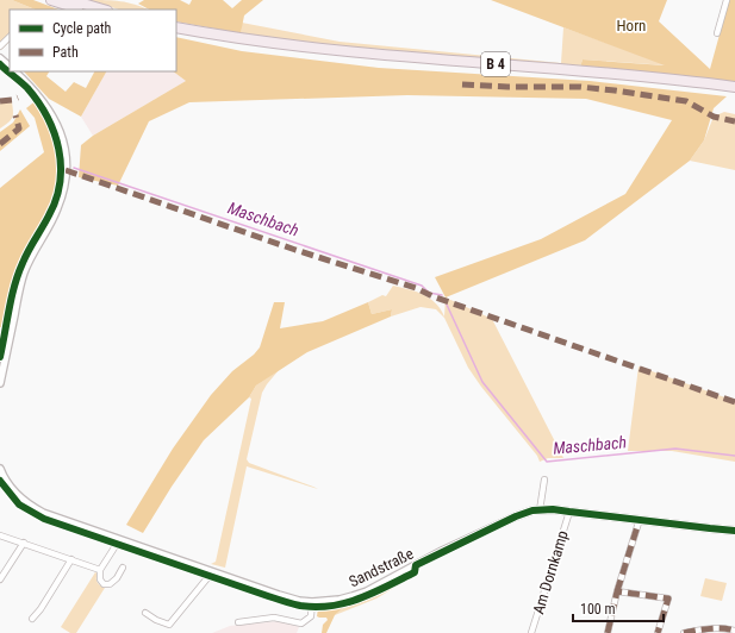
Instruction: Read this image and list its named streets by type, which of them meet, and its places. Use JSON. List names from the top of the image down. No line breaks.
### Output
{"streets":{"highway":["B 4"],"street":["Sandstraße","Am Dornkamp"]},"crossings":[["Sandstraße","Am Dornkamp"]],"water":["Maschbach"],"parks":["Horn"],"legend":["Cycle path","Path"],"scale_bar":"100 m"}
